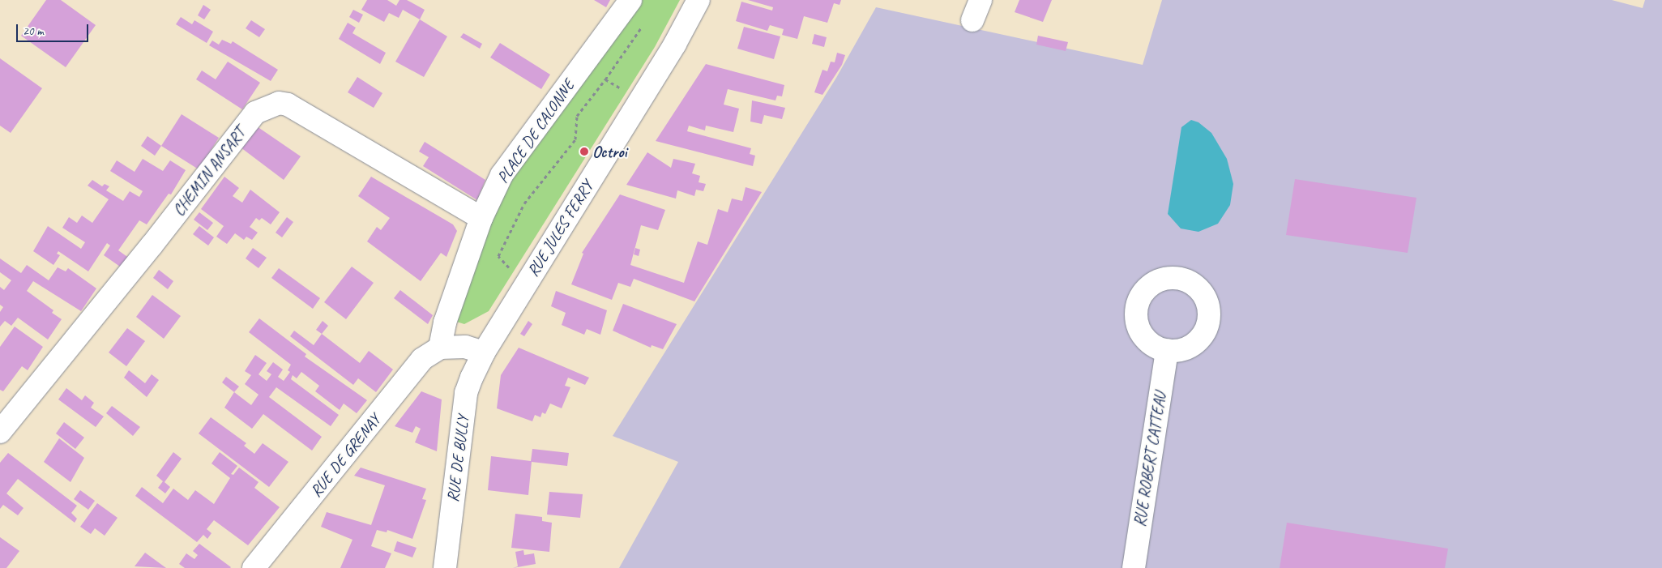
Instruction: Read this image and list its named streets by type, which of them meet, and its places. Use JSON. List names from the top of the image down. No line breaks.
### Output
{"streets":{"street":["PLACE DE CALONNE","CHEMIN ANSART","RUE JULES FERRY","RUE DE GRENAY","RUE DE BULLY","RUE ROBERT CATTEAU"]},"crossings":[["PLACE DE CALONNE","CHEMIN ANSART"],["PLACE DE CALONNE","RUE DE GRENAY"],["RUE JULES FERRY","RUE DE BULLY"]],"places":["Octroi"],"scale_bar":"20 m"}
